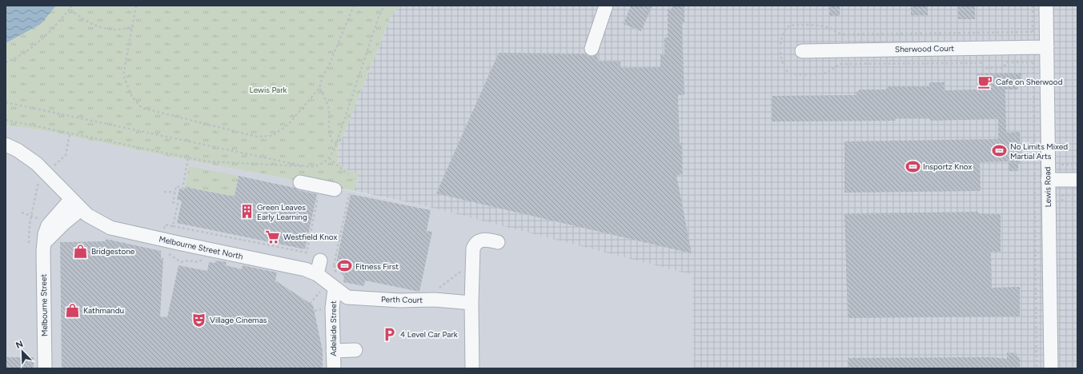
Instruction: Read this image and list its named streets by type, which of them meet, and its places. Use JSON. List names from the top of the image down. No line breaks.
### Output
{"streets":{"street":["Sherwood Court","Lewis Road","Melbourne Street North","Perth Court","Melbourne Street","Adelaide Street"]},"crossings":[["Sherwood Court","Lewis Road"],["Melbourne Street North","Perth Court"],["Melbourne Street North","Melbourne Street"],["Melbourne Street North","Adelaide Street"],["Perth Court","Adelaide Street"]],"parks":["Lewis Park"],"places":{"cafe":["Cafe on Sherwood"],"sports":["No Limits Mixed Martial Arts","Insportz Knox","Fitness First"],"building":["Green Leaves Early Learning"],"supermarket":["Westfield Knox"],"shop":["Bridgestone","Kathmandu"],"theatre":["Village Cinemas"],"parking":["4 Level Car Park"]},"north":"top left"}
